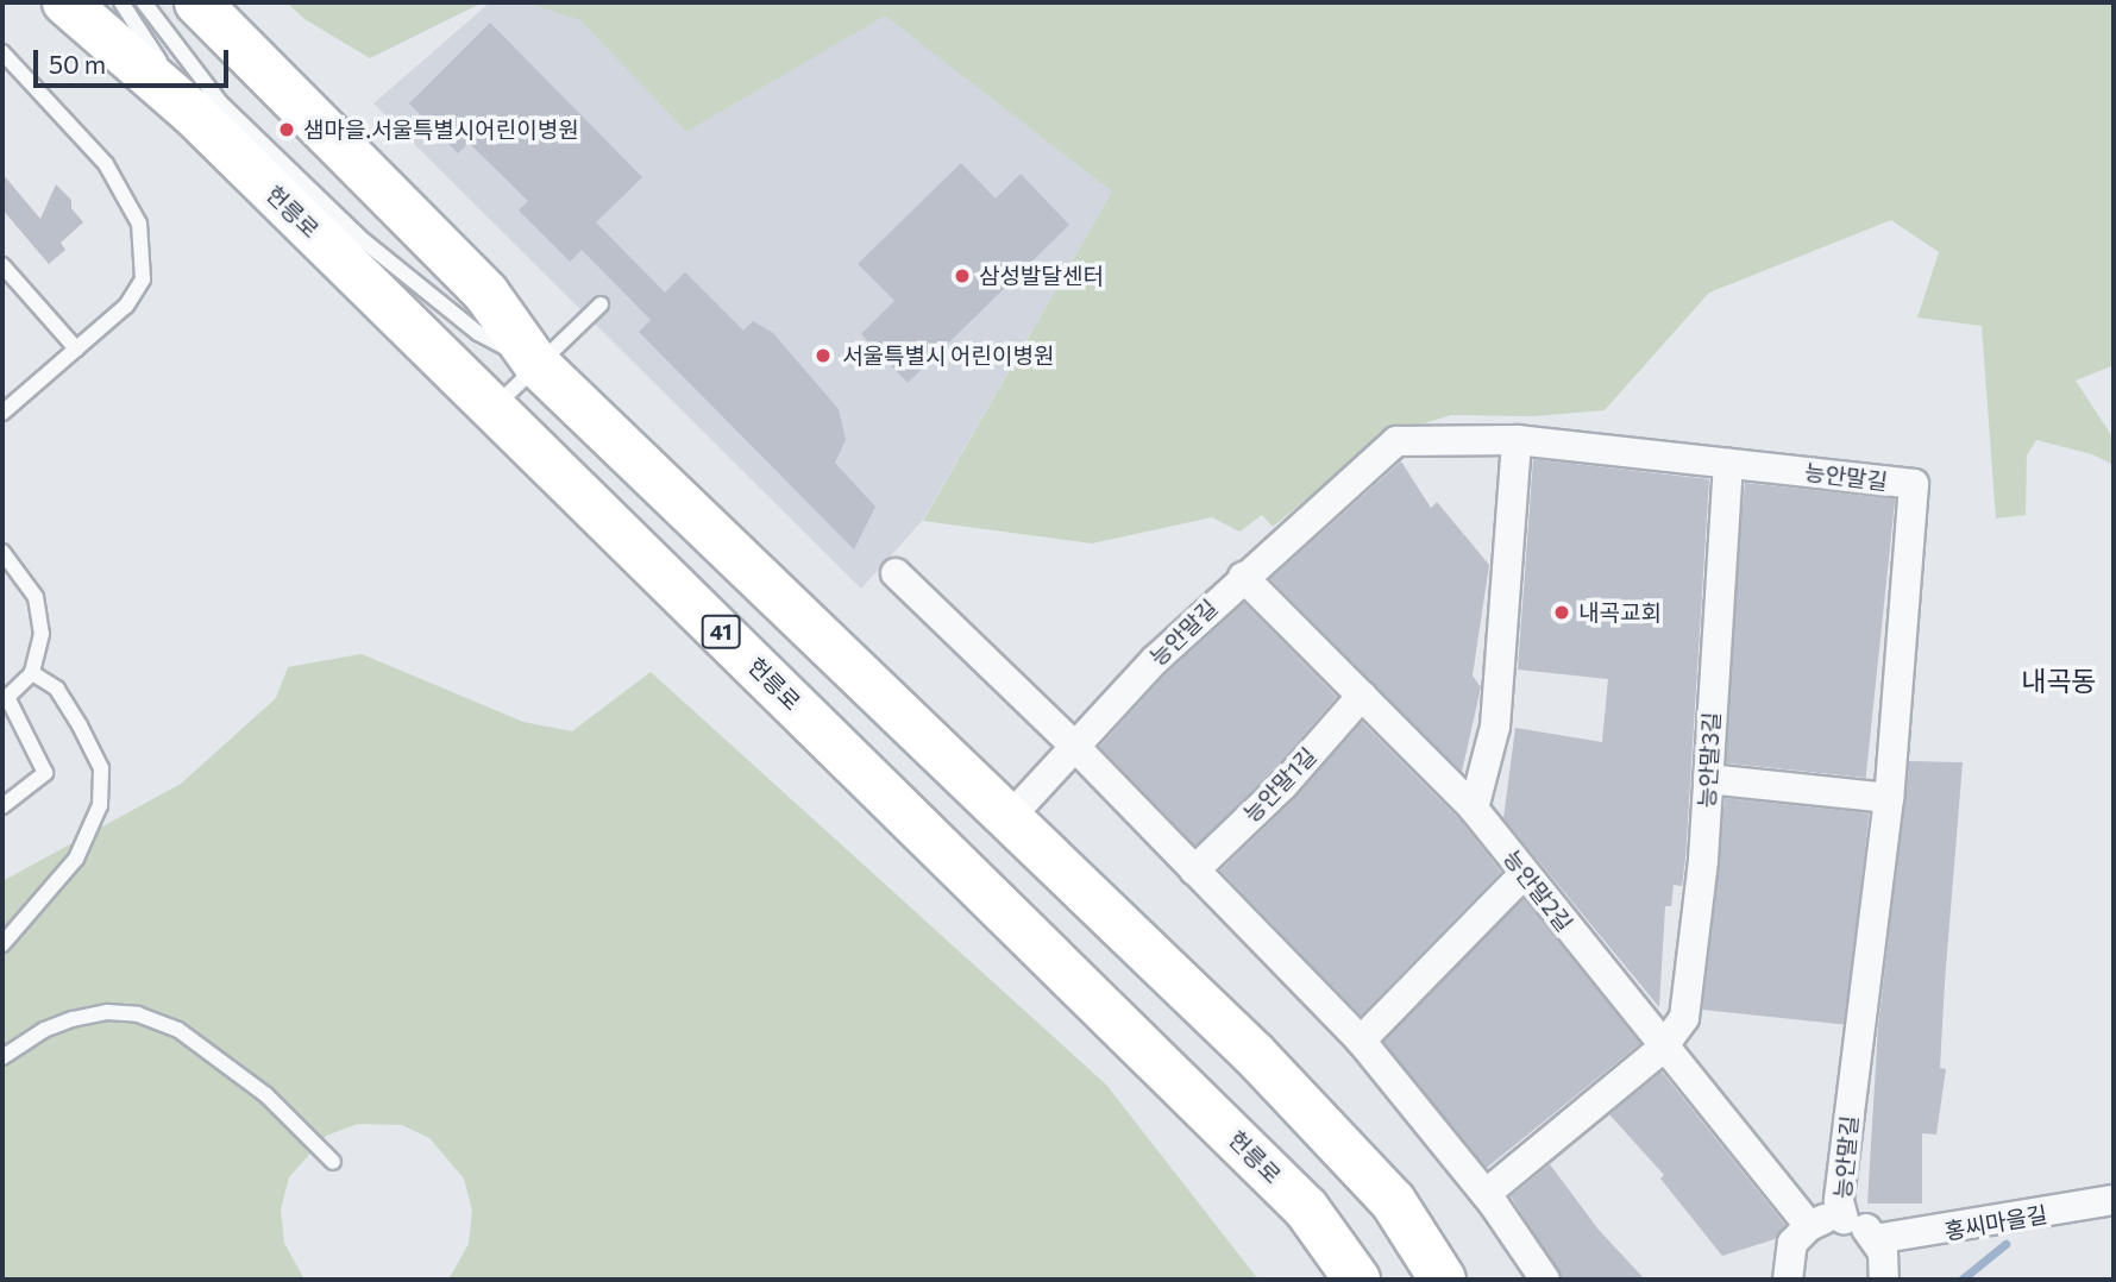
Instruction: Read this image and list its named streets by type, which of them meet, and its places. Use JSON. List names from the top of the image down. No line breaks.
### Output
{"streets":{"main road":["헌릉로","41"],"street":["능안말길","능안말3길","능안말1길","능안말2길","홍씨마을길"]},"crossings":[["능안말길","능안말3길"],["능안말길","능안말2길"],["능안말3길","능안말2길"],["능안말1길","능안말2길"]],"districts":["내곡동"],"places":["샘마을.서울특별시어린이병원","삼성발달센터","서울특별시 어린이병원","내곡교회"],"scale_bar":"50 m"}
